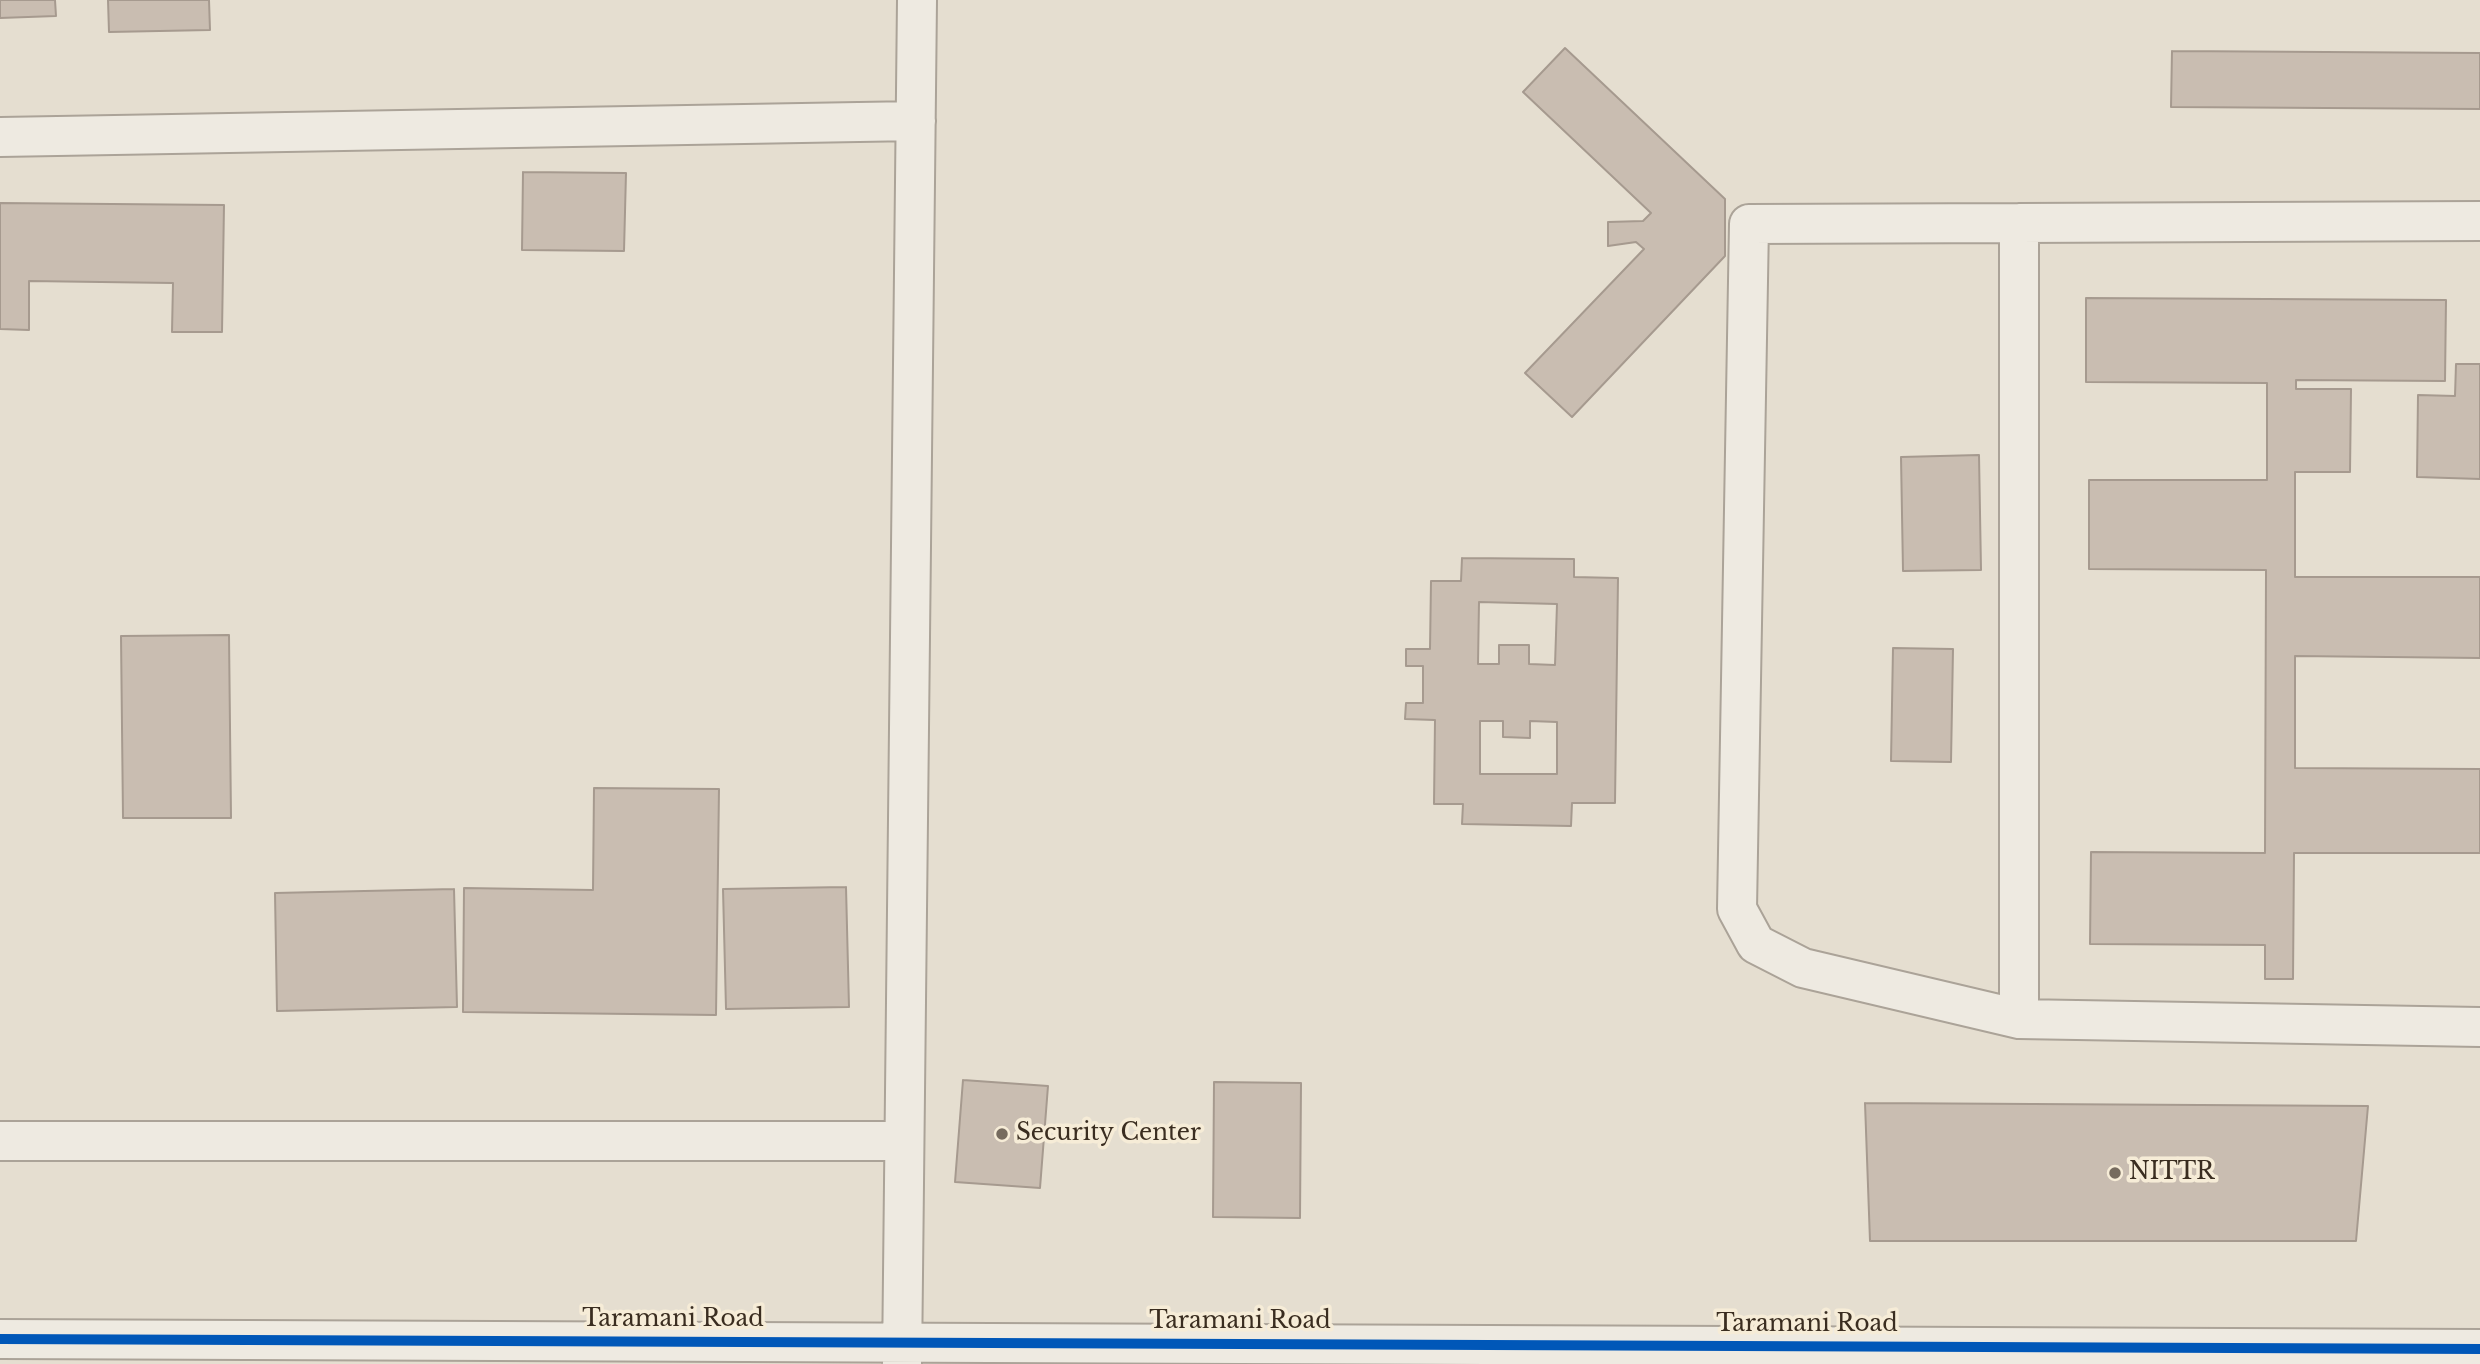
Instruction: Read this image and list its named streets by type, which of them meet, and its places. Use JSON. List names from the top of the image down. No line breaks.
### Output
{"streets":{"street":["Taramani Road"]},"places":["Security Center","NITTR"]}
